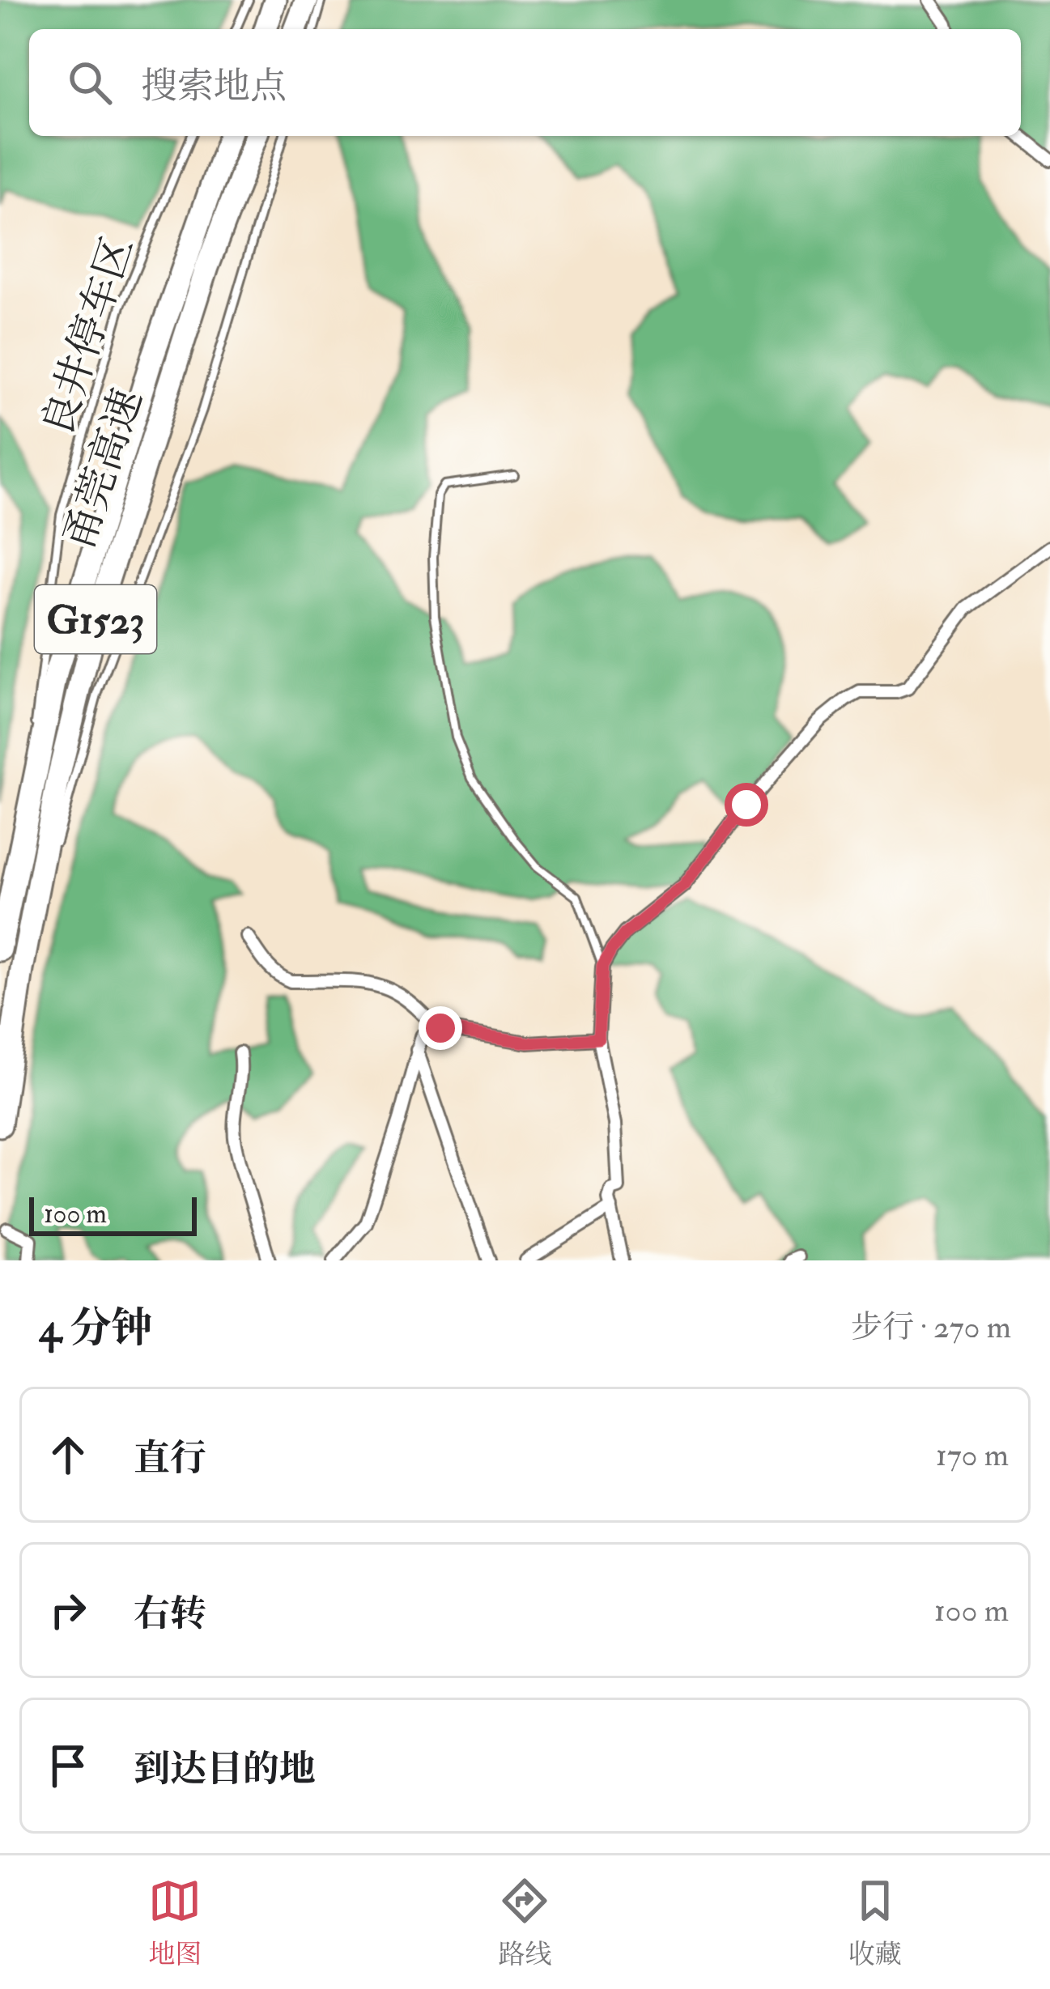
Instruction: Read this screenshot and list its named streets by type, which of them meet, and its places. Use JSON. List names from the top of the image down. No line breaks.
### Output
{"streets":{"highway":["甬莞高速","G1523"],"lane":["良井停车区"]},"crossings":[["良井停车区","甬莞高速"]],"scale_bar":"100 m","page":{"search":"搜索地点","scale":"100 m","heading":["4 分钟","步行 · 270 m"],"list":[["直行","170 m"],["右转","100 m"],"到达目的地"],"nav":["地图","路线","收藏"]}}
